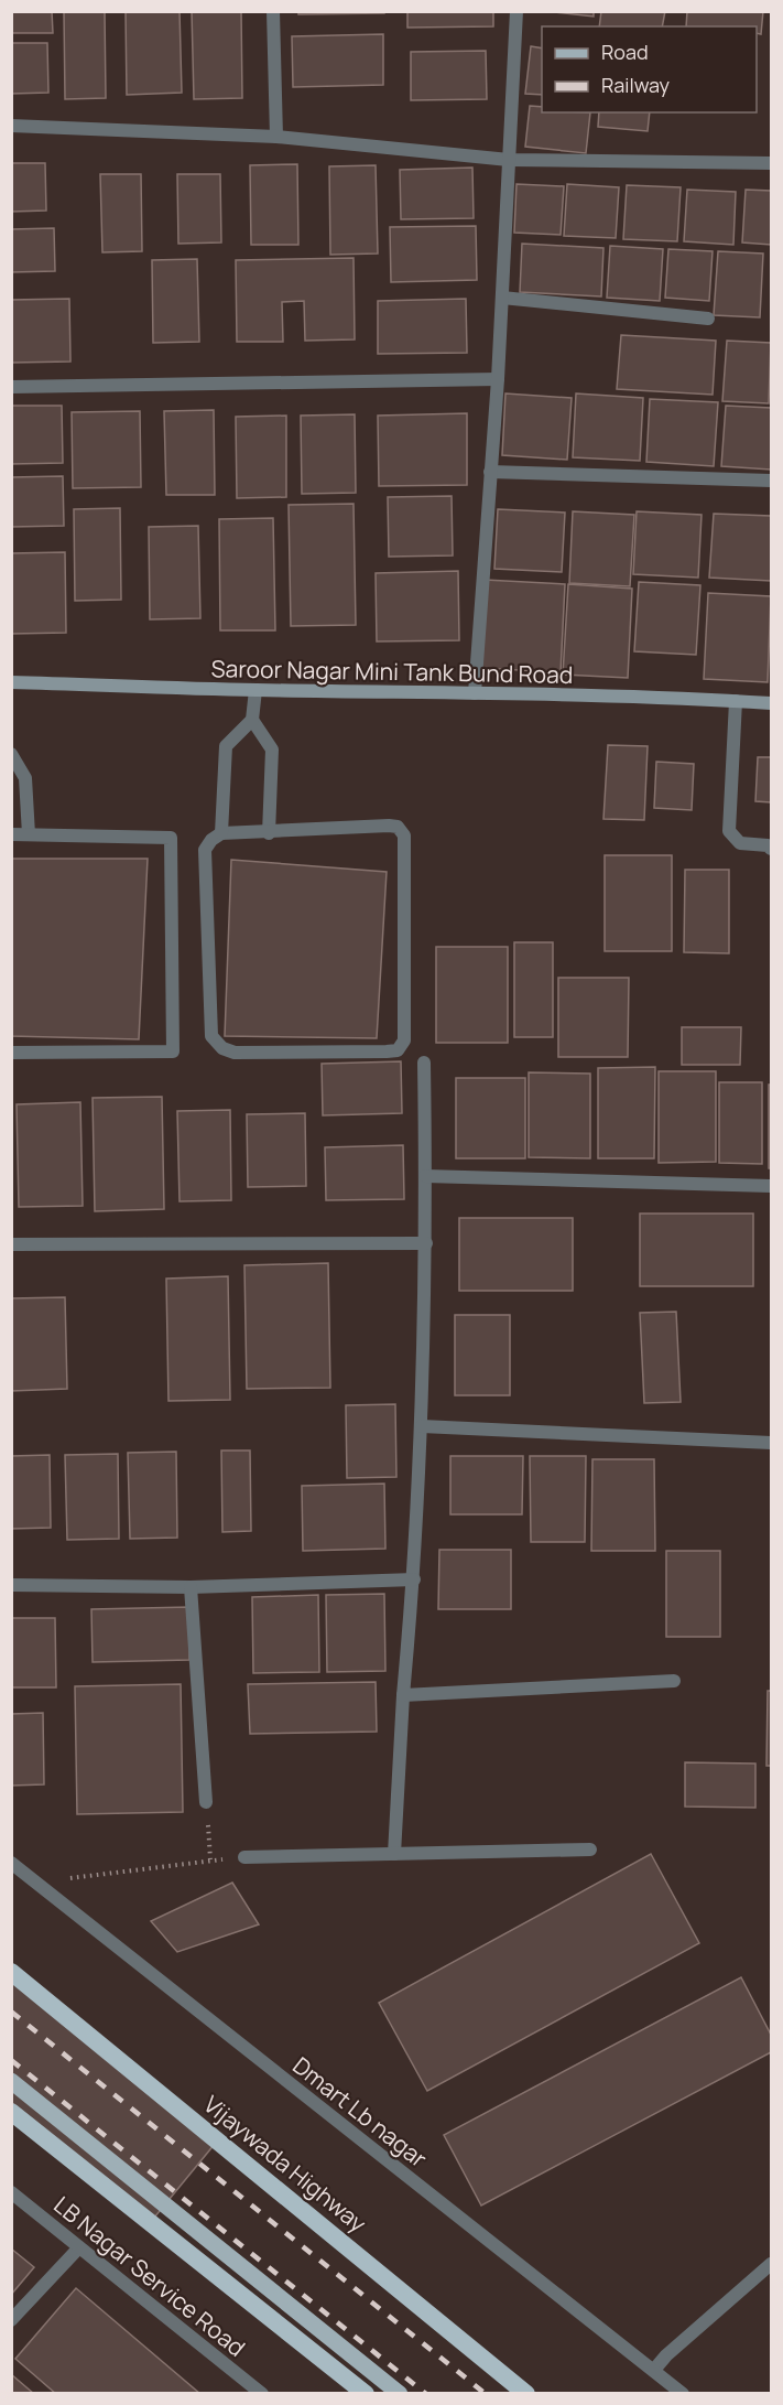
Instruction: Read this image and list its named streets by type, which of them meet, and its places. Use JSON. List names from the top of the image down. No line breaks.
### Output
{"streets":{"highway":["Vijaywada Highway"],"main road":["Saroor Nagar Mini Tank Bund Road"],"street":["Dmart Lb nagar","LB Nagar Service Road"]},"legend":["Road","Railway"]}
